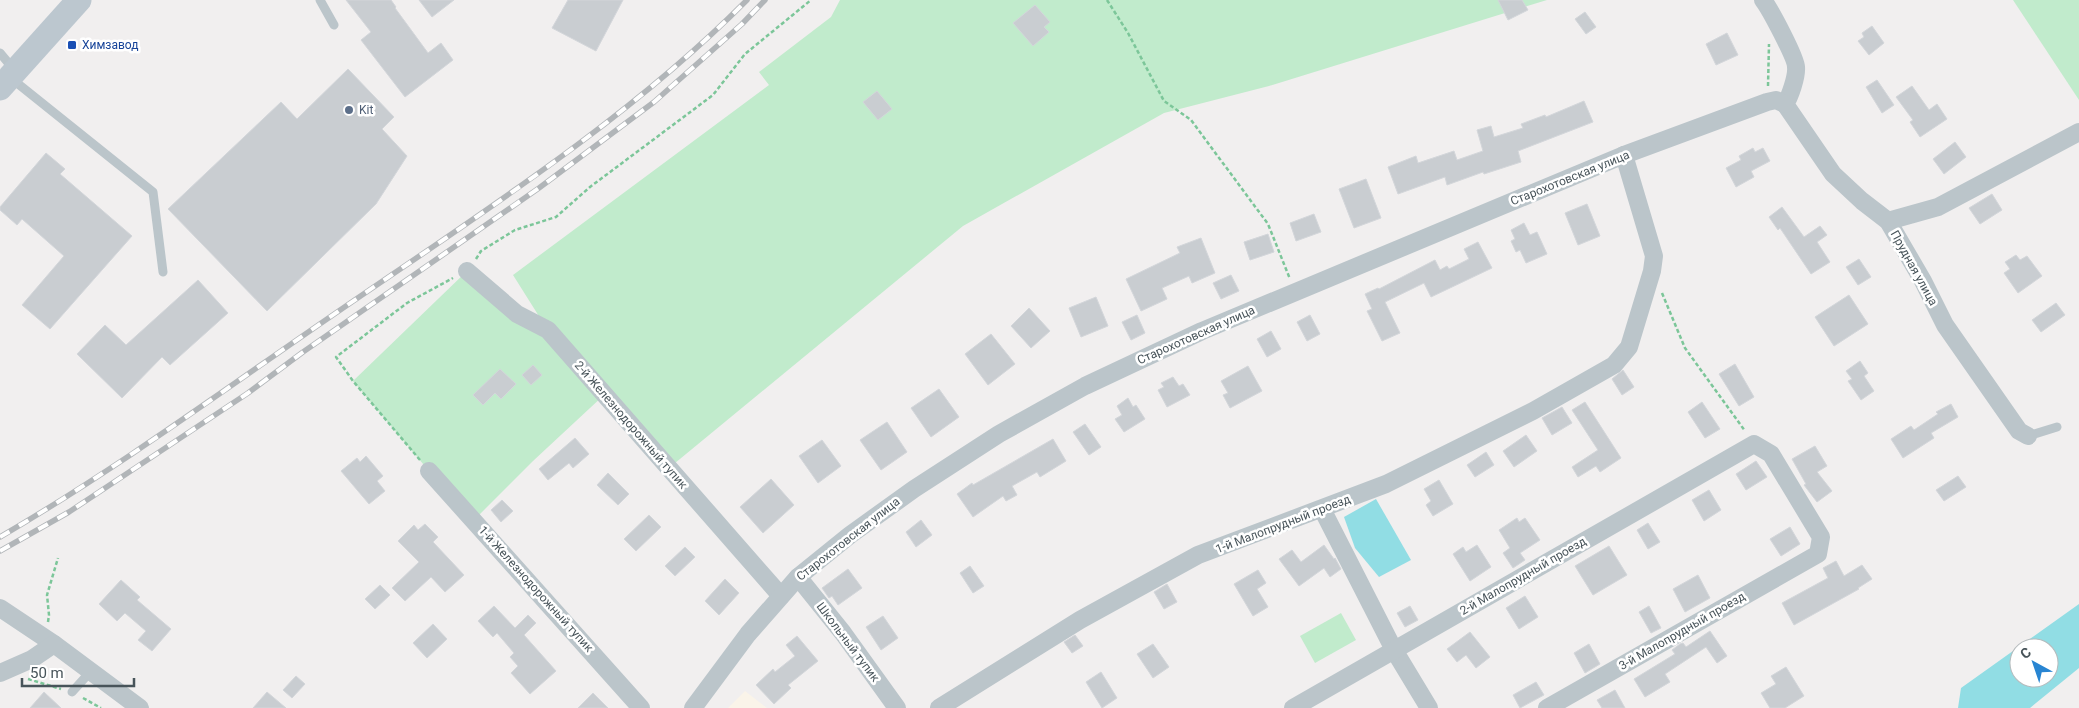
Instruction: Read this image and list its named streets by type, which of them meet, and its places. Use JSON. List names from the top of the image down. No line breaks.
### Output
{"streets":{"street":["Старохотовская улица","Прудная улица","2-й Железнодорожный тупик","1-й Малопрудный проезд","2-й Малопрудный проезд","1-й Железнодорожный тупик","3-й Малопрудный проезд","Школьный тупик"]},"crossings":[["Старохотовская улица","Прудная улица"],["Старохотовская улица","2-й Железнодорожный тупик"],["Старохотовская улица","Школьный тупик"],["2-й Малопрудный проезд","3-й Малопрудный проезд"]],"places":{"transit":["Химзавод"],"other":["Kit"]},"scale_bar":"50 m","north":"top left"}
